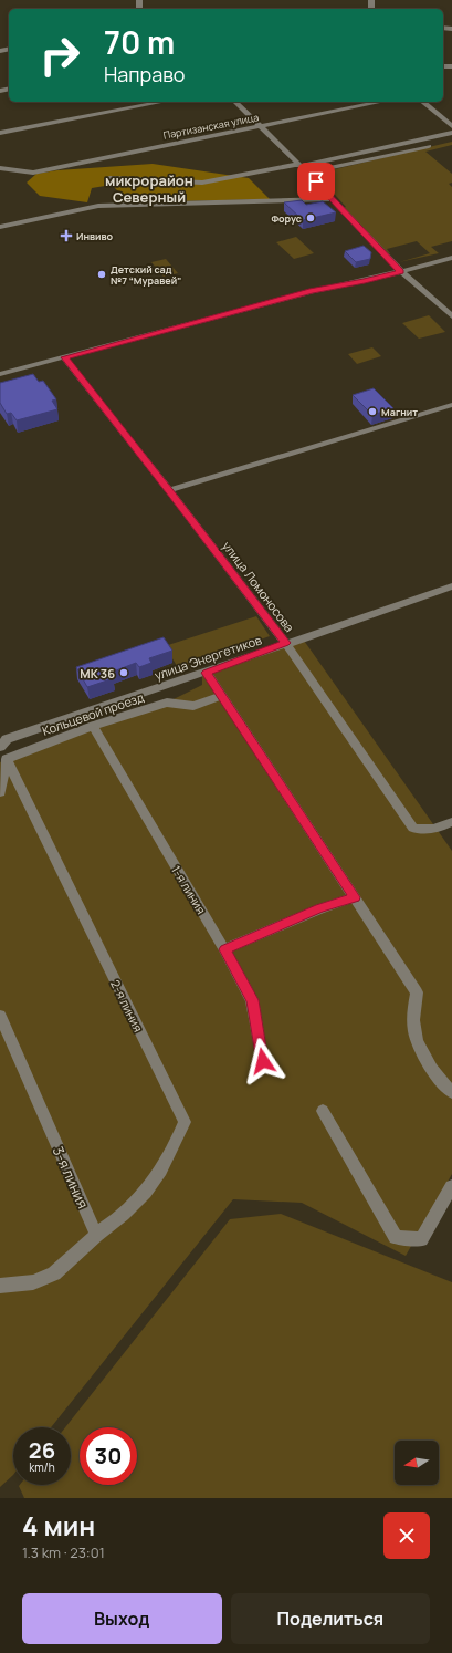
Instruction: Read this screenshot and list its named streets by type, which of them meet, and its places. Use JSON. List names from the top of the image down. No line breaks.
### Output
{"streets":{"street":["Партизанская улица","улица Ломоносова","улица Энергетиков","Кольцевой проезд","1-я линия","2-я линия","3-я линия"]},"crossings":[["улица Ломоносова","улица Энергетиков"],["улица Энергетиков","Кольцевой проезд"],["улица Энергетиков","2-я линия"],["Кольцевой проезд","1-я линия"],["Кольцевой проезд","2-я линия"],["2-я линия","3-я линия"]],"districts":["микрорайон Северный"],"places":{"other":["Форус","Детский сад №7 “Муравей\"","Магнит","МК 36"],"health":["Инвиво"]},"north":"left","page":{"turn":["70 m","Направо"],"speed":"26 km/h","limit":"30","heading":["4 мин","1.3 km · 23:01"],"buttons":["Выход","Поделиться"]}}
